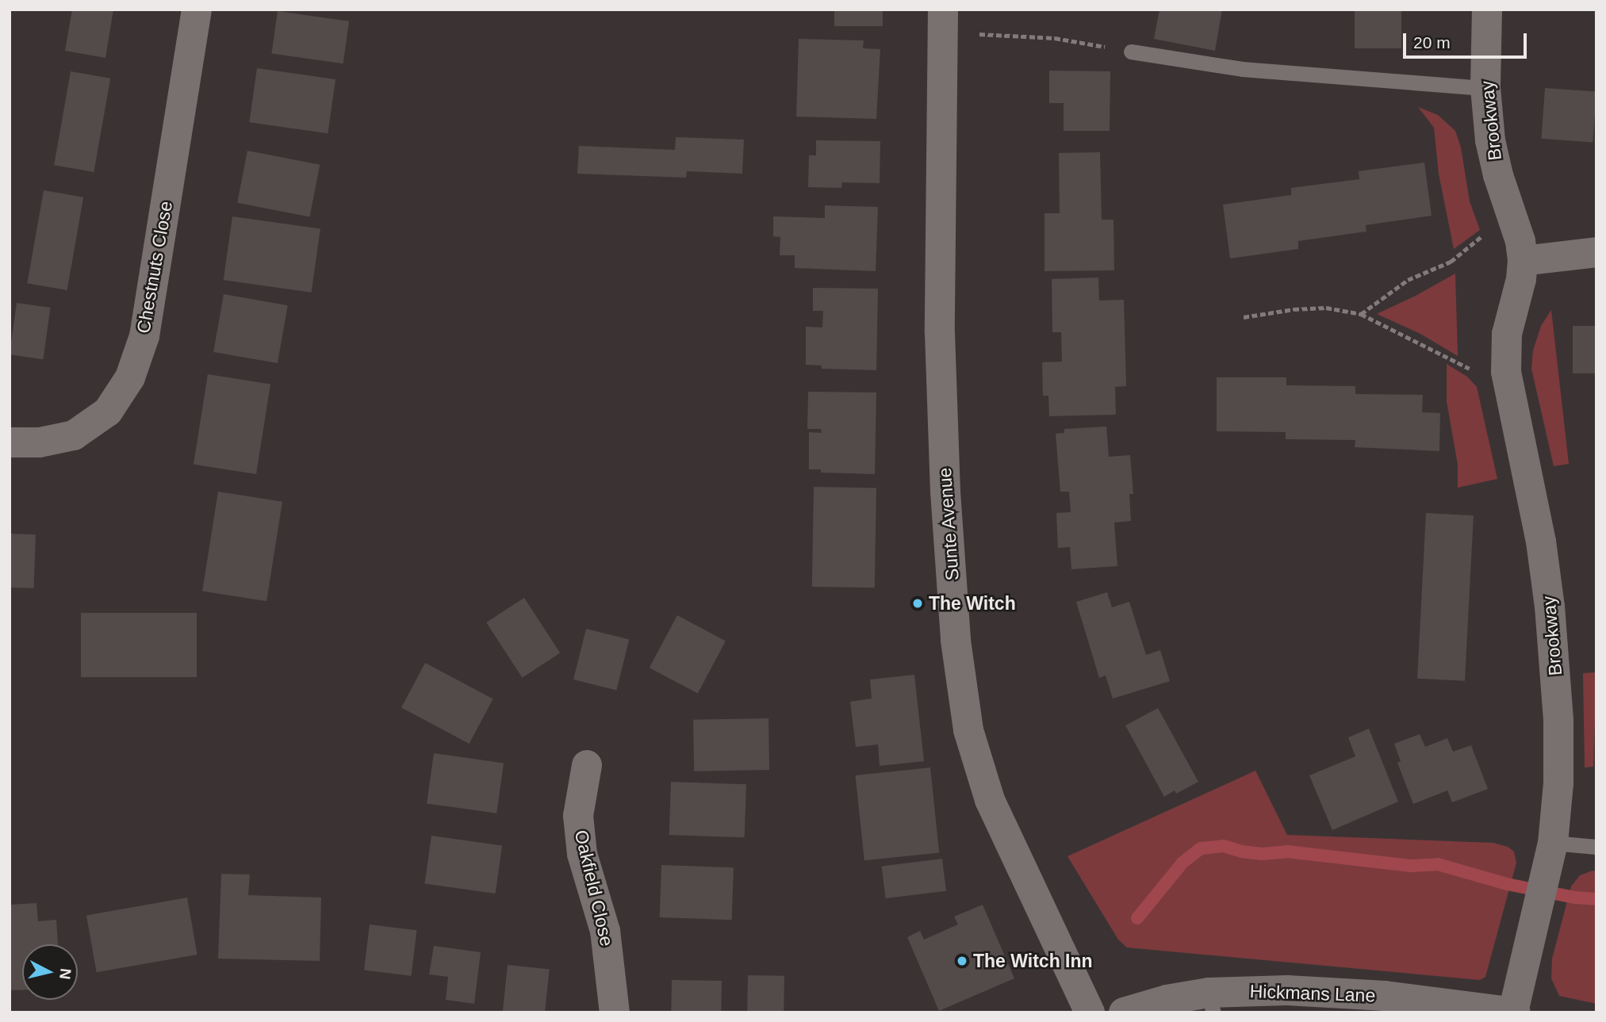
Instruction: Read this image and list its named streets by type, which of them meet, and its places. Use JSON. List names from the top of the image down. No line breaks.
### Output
{"streets":{"street":["Brookway","Chestnuts Close","Sunte Avenue","Oakfield Close","Hickmans Lane"]},"crossings":[["Brookway","Hickmans Lane"]],"places":["The Witch","The Witch Inn"],"scale_bar":"20 m","north":"right"}
